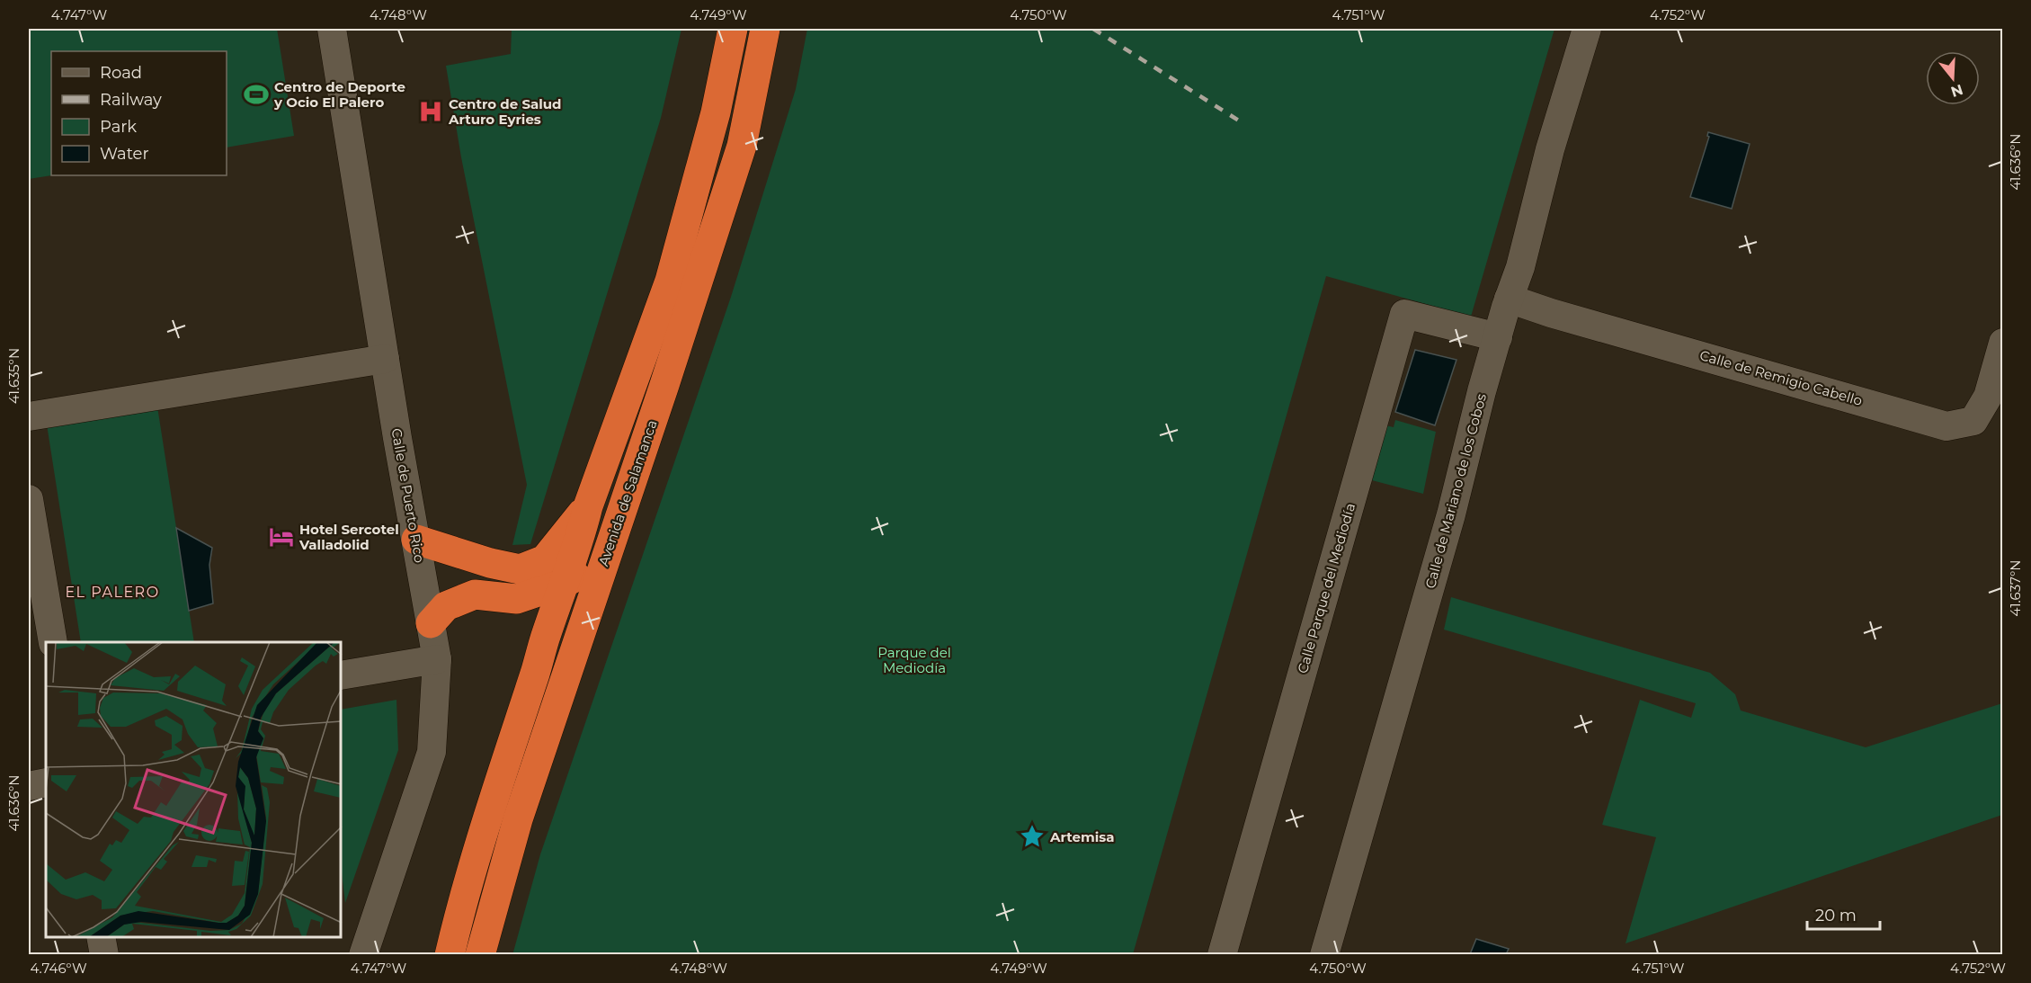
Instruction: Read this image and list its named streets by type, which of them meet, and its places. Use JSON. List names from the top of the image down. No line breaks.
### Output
{"streets":{"highway":["Avenida de Salamanca"],"street":["Calle de Remigio Cabello","Calle de Mariano de los Cobos","Calle de Puerto Rico","Calle Parque del Mediodía"]},"crossings":[["Calle de Remigio Cabello","Calle de Mariano de los Cobos"],["Calle de Mariano de los Cobos","Calle Parque del Mediodía"]],"districts":["EL PALERO"],"parks":["Parque del Mediodía"],"places":{"sports":["Centro de Deporte y Ocio El Palero"],"hospital":["Centro de Salud Arturo Eyries"],"hotel":["Hotel Sercotel Valladolid"],"place":["Artemisa"]},"legend":["Road","Railway","Park","Water"],"scale_bar":"20 m","north":"bottom","coordinates":["4.747°W","4.748°W","4.749°W","4.750°W","4.751°W","4.752°W","41.636°N","41.635°N","41.637°N","4.746°W"]}
